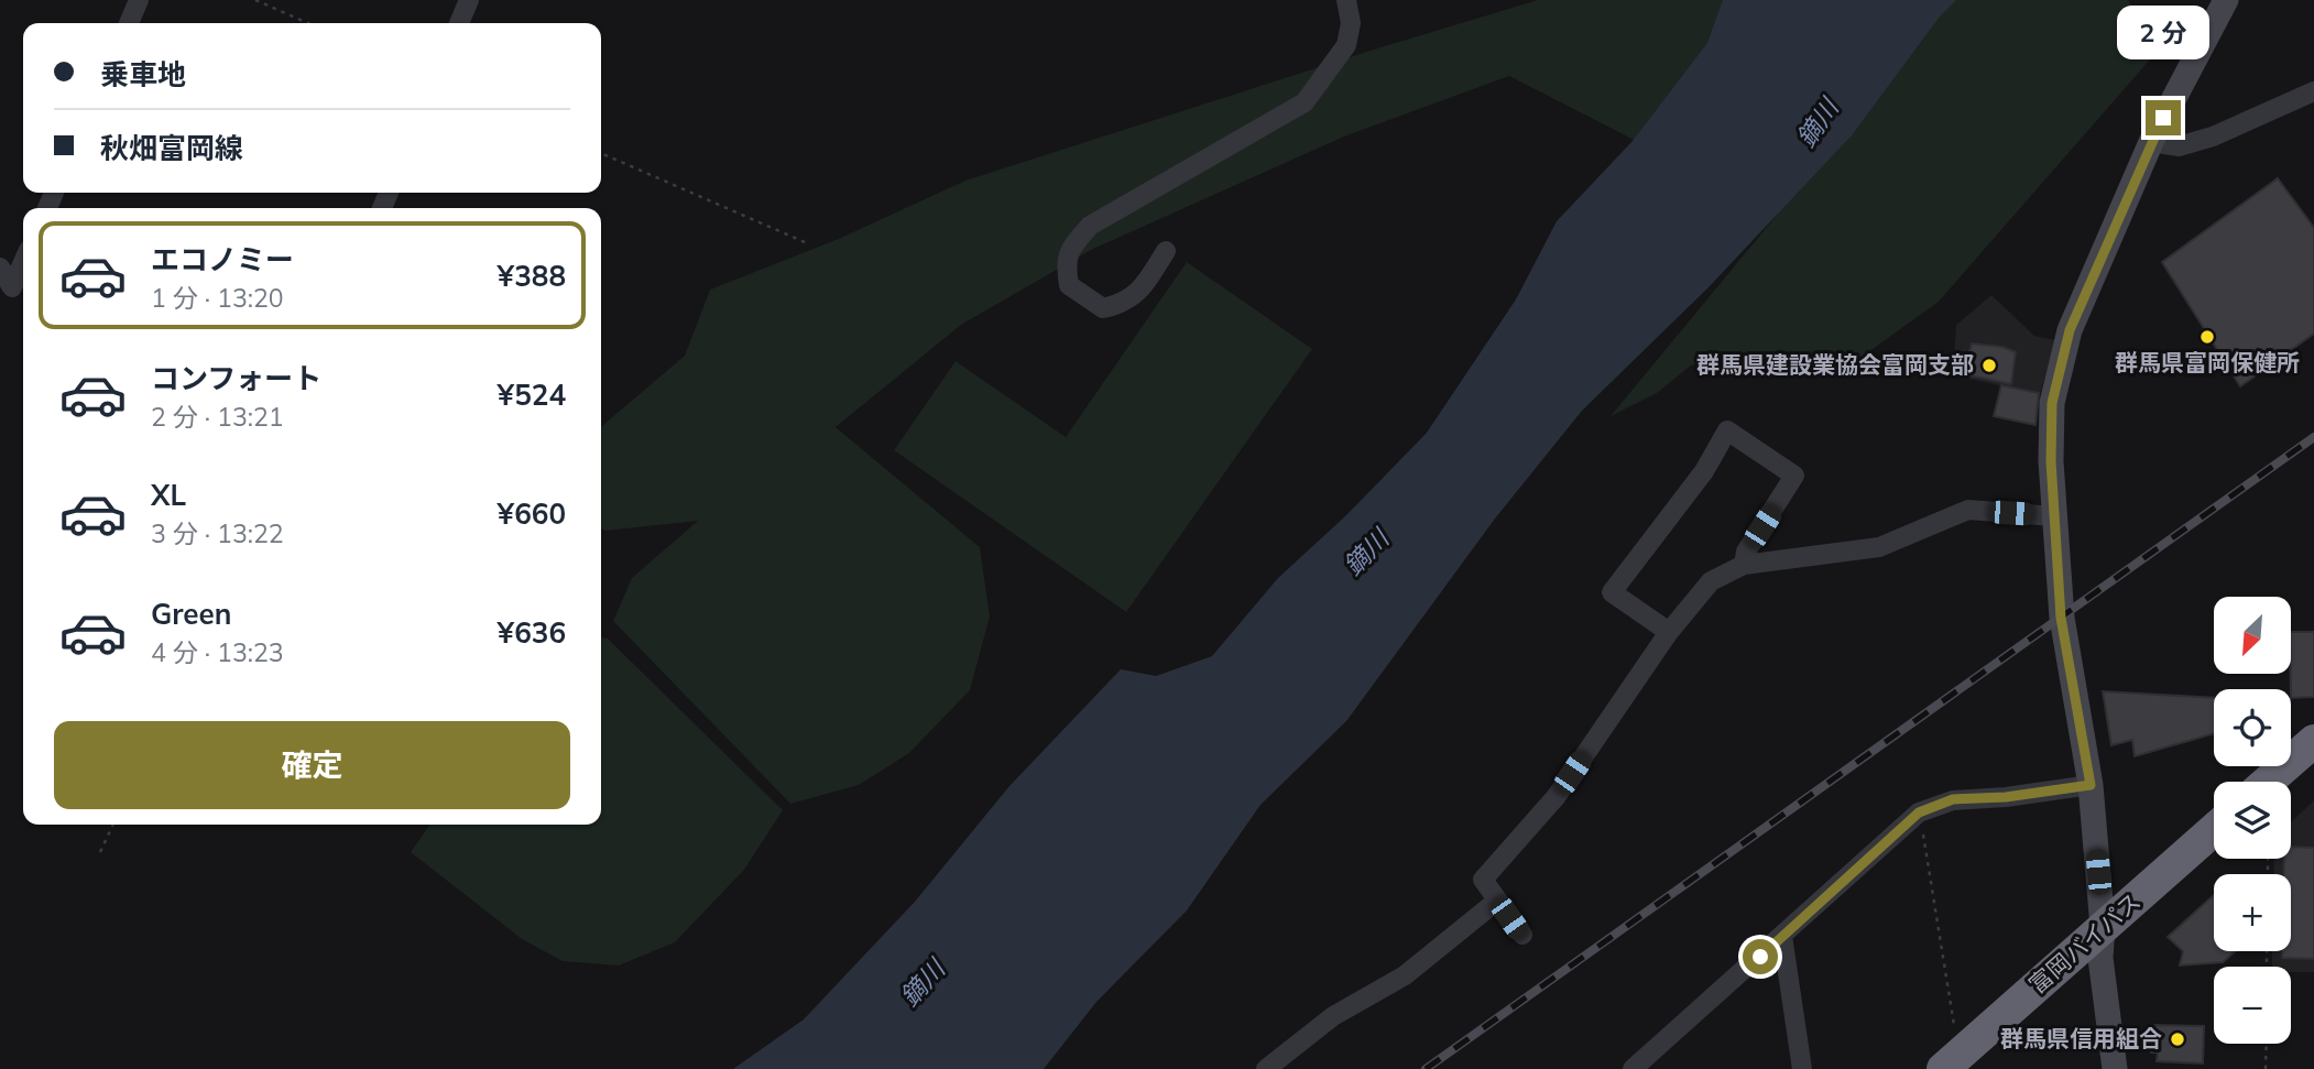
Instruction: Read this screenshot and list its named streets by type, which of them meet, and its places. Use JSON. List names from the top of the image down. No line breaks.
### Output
{"streets":{"highway":["富岡バイパス"]},"water":["鏑川"],"places":["群馬県富岡保健所","群馬県建設業協会富岡支部","群馬県信用組合"],"north":"bottom left","page":{"bubble":"2 分","banner":["乗車地","秋畑富岡線"],"list":[{"name":"エコノミー","note":"1 分 · 13:20","value":"¥388"},{"name":"コンフォート","note":"2 分 · 13:21","value":"¥524"},{"name":"XL","note":"3 分 · 13:22","value":"¥660"},{"name":"Green","note":"4 分 · 13:23","value":"¥636"}],"map_buttons":["+","−"],"buttons":"確定"}}
